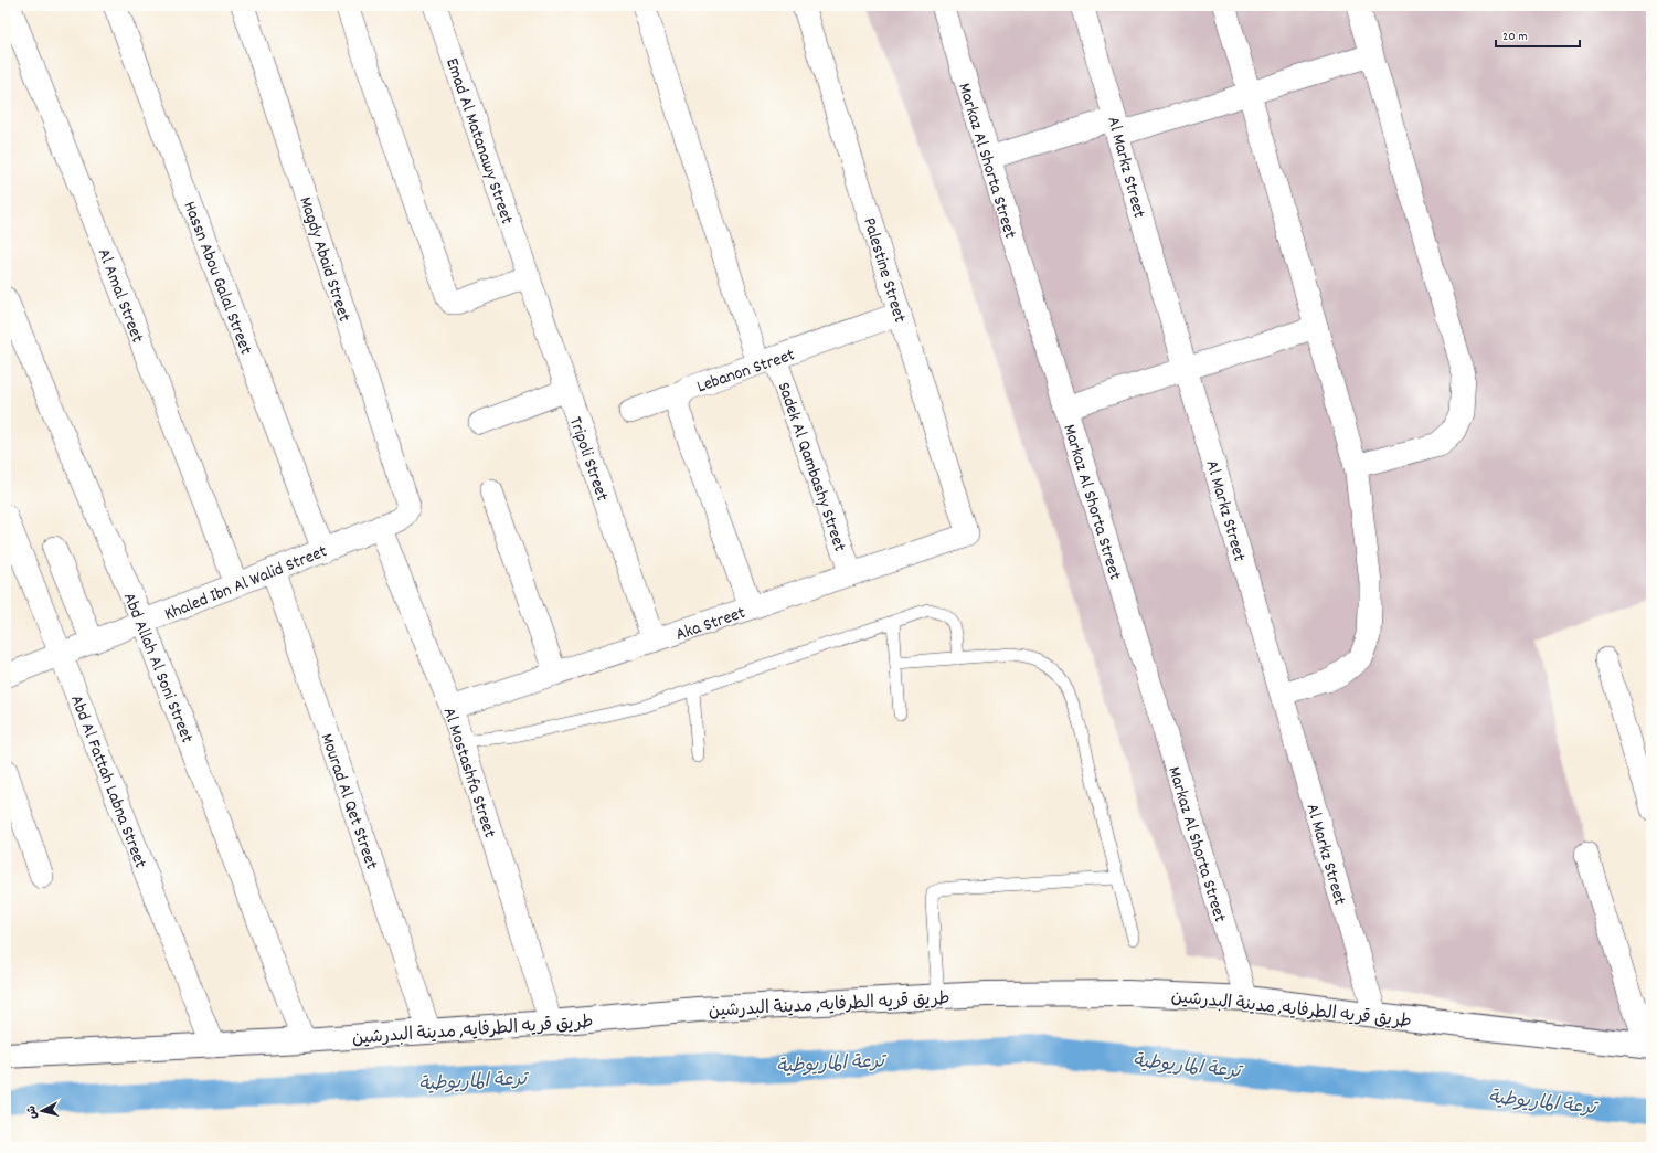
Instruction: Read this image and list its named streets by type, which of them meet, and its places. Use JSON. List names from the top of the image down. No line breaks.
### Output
{"streets":{"main road":["طريق قريه الطرفايه, مدينة البدرشين"],"street":["Emad Al Matanawy Street","Markaz Al Shorta Street","Al Markz Street","Magdy Abaid Street","Palestine Street","Hassn Abou Galal Street","Al Amal Street","Lebanon Street","Tripoli Street","Sadek Al Qambashy Street","Khaled Ibn Al Walid Street","Aka Street","Abd Allah Al Soni Street","Al Mostashfa Street","Abd Al Fattah Labna Street","Mourad Al Qet Street"]},"crossings":[["Emad Al Matanawy Street","Tripoli Street"],["Markaz Al Shorta Street","طريق قريه الطرفايه, مدينة البدرشين"],["Al Markz Street","طريق قريه الطرفايه, مدينة البدرشين"],["Magdy Abaid Street","Khaled Ibn Al Walid Street"],["Palestine Street","Lebanon Street"],["Palestine Street","Aka Street"],["Hassn Abou Galal Street","Khaled Ibn Al Walid Street"],["Al Amal Street","Khaled Ibn Al Walid Street"],["Lebanon Street","Sadek Al Qambashy Street"],["Lebanon Street","Aka Street"],["Tripoli Street","Aka Street"],["Sadek Al Qambashy Street","Aka Street"],["Khaled Ibn Al Walid Street","Abd Allah Al Soni Street"],["Khaled Ibn Al Walid Street","Al Mostashfa Street"],["Khaled Ibn Al Walid Street","Abd Al Fattah Labna Street"],["Khaled Ibn Al Walid Street","Mourad Al Qet Street"],["Aka Street","Al Mostashfa Street"],["Abd Allah Al Soni Street","طريق قريه الطرفايه, مدينة البدرشين"],["Al Mostashfa Street","طريق قريه الطرفايه, مدينة البدرشين"],["Abd Al Fattah Labna Street","طريق قريه الطرفايه, مدينة البدرشين"],["Mourad Al Qet Street","طريق قريه الطرفايه, مدينة البدرشين"]],"water":["ترعة الماريوطية"],"scale_bar":"20 m","north":"left"}
